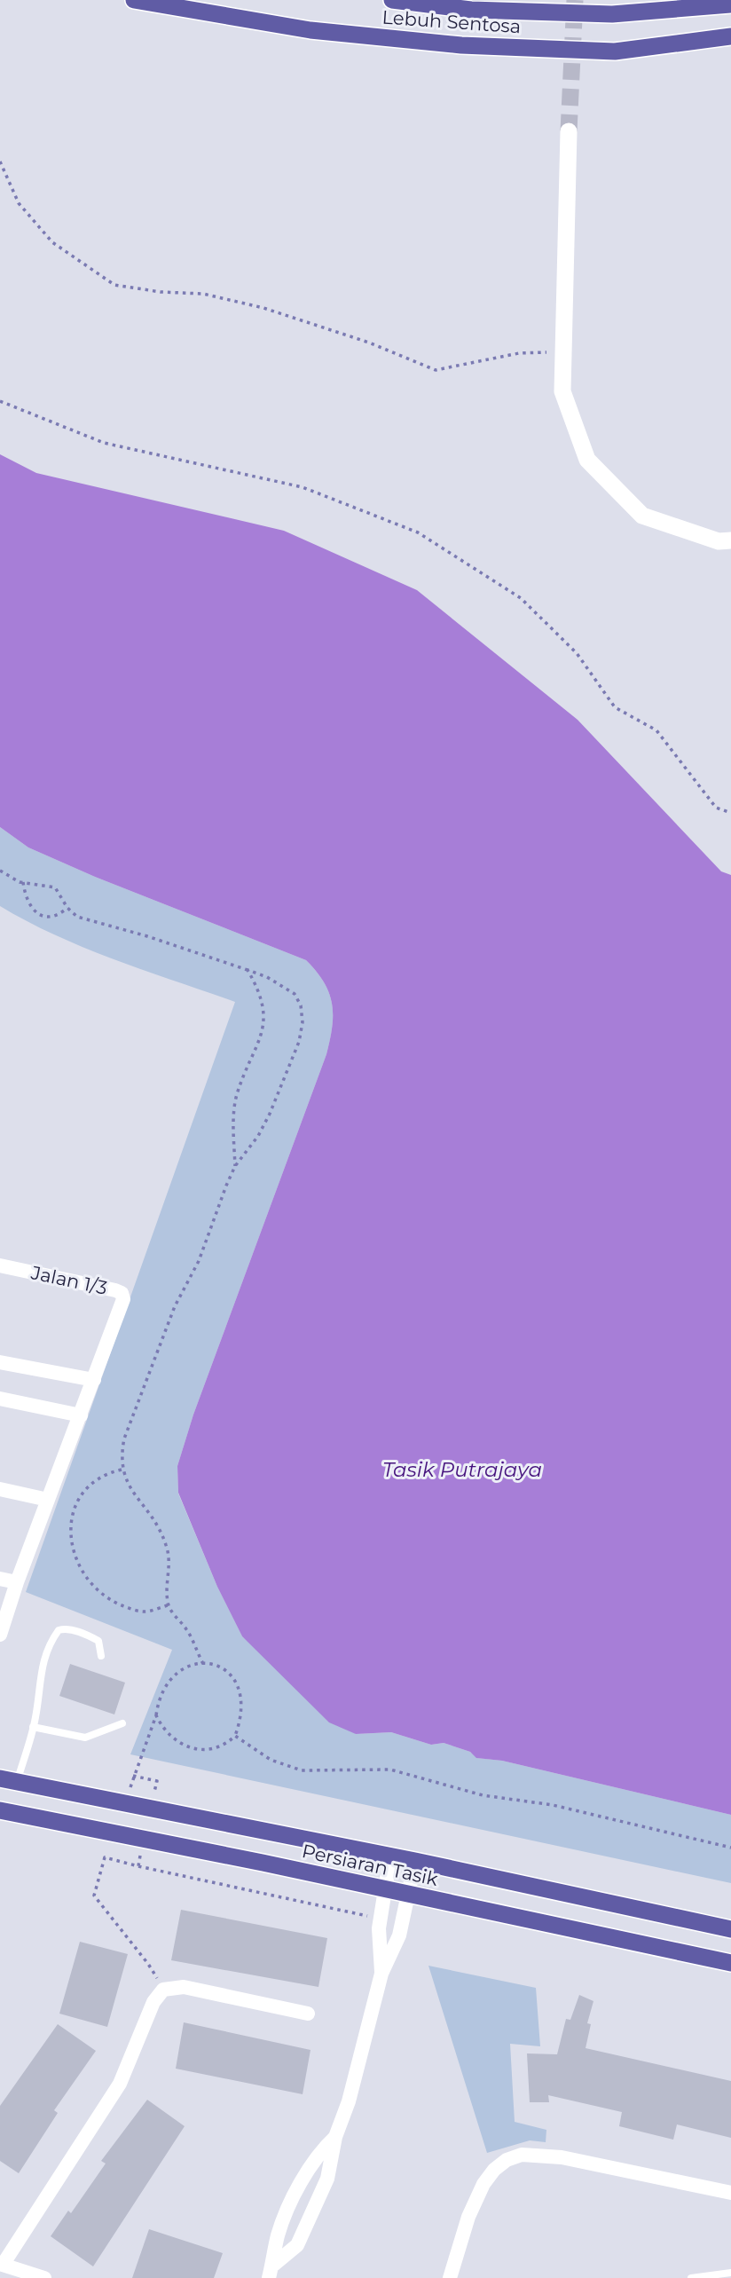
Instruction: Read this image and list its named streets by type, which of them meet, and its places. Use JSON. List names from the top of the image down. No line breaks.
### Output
{"streets":{"main road":["Lebuh Sentosa","Persiaran Tasik"],"street":["Jalan 1/3"]},"water":["Tasik Putrajaya"]}
